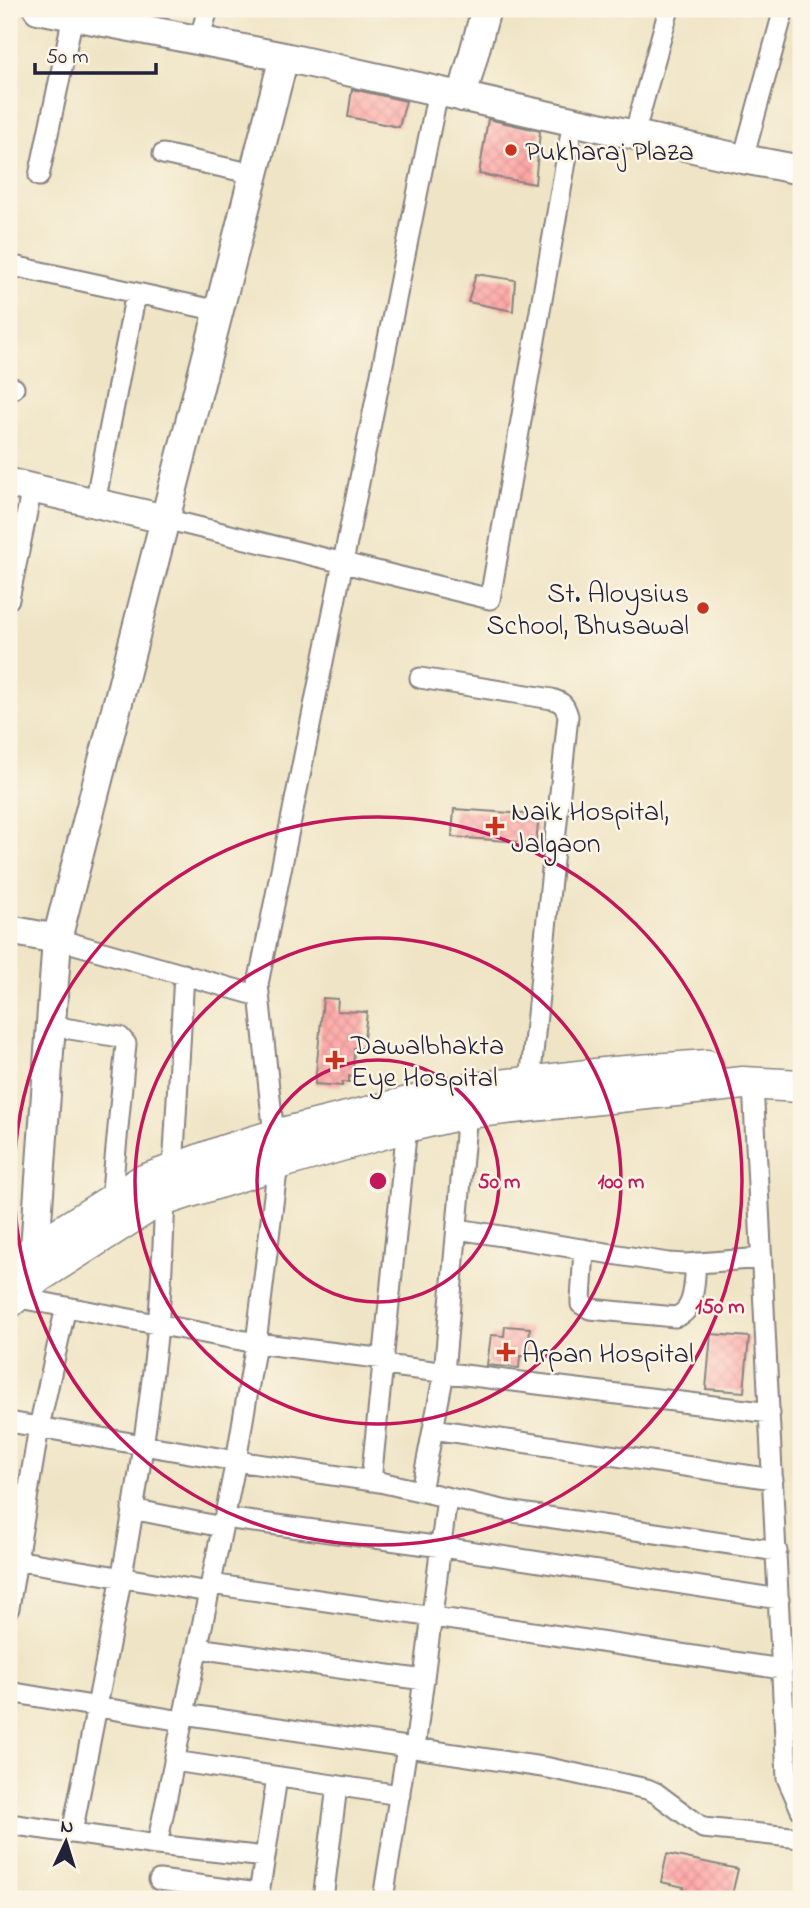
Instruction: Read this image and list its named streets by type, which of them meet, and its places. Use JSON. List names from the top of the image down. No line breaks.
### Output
{"places":{"other":["Pukharaj Plaza","St. Aloysius School, Bhusawal"],"health":["Naik Hospital, Jalgaon","Dawalbhakta Eye Hospital","Arpan Hospital"]},"scale_bar":"50 m","north":"top","rings":["50 m","100 m","150 m"]}
